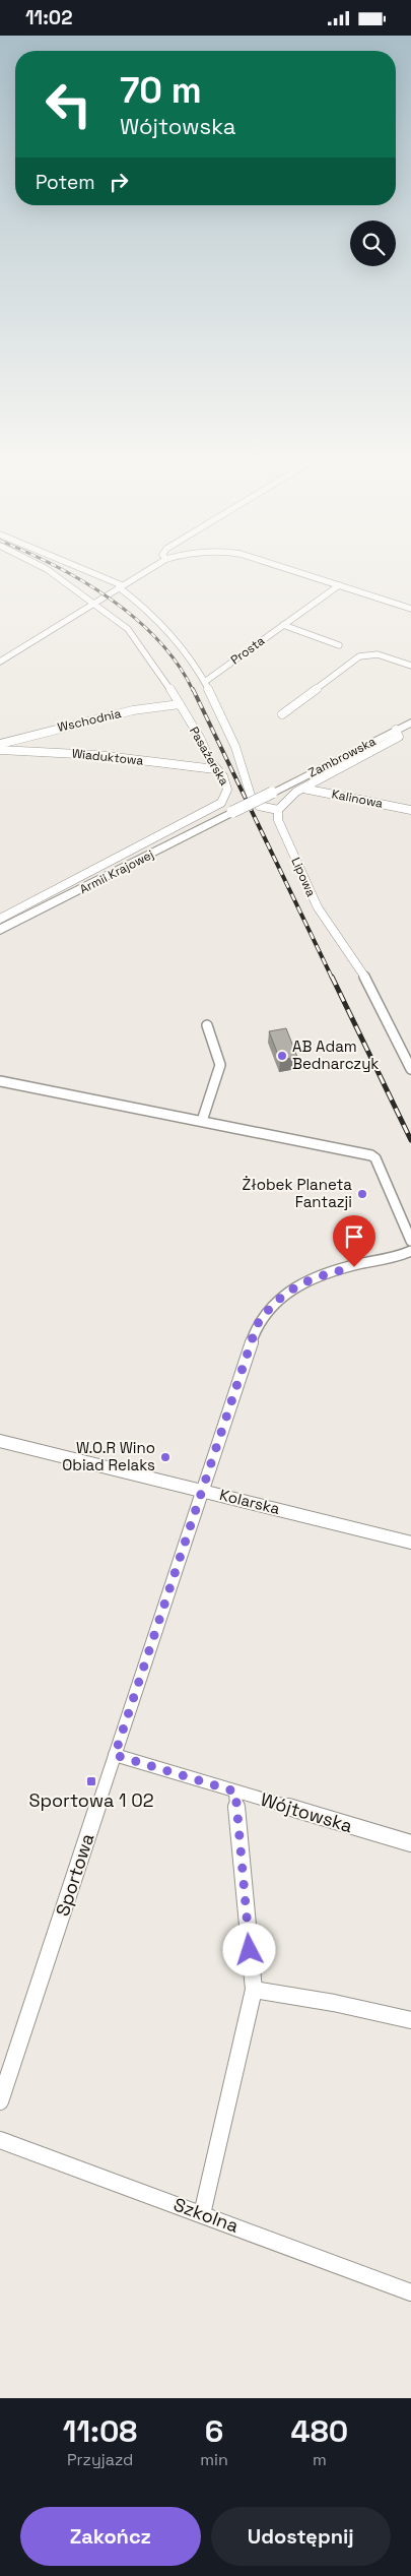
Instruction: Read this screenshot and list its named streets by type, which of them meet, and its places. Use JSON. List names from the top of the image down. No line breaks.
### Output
{"streets":{"main road":["Zambrowska","Armii Krajowej"],"street":["Prosta","Wschodnia","Pasażerska","Wiaduktowa","Kalinowa","Lipowa","Kolarska","Wójtowska","Sportowa","Szkolna"]},"crossings":[["Wschodnia","Pasażerska"],["Pasażerska","Wiaduktowa"],["Zambrowska","Armii Krajowej"],["Kolarska","Sportowa"],["Wójtowska","Sportowa"]],"places":{"other":["AB Adam Bednarczyk","Żłobek Planeta Fantazji","W.O.R Wino Obiad Relaks"],"transit":["Sportowa 1 02"]},"page":{"status":"11:02","turn":["70 m","Wójtowska"],"then":"Potem","eta":["11:08","Przyjazd","6","min","480","m"],"buttons":["Zakończ","Udostępnij"]}}
